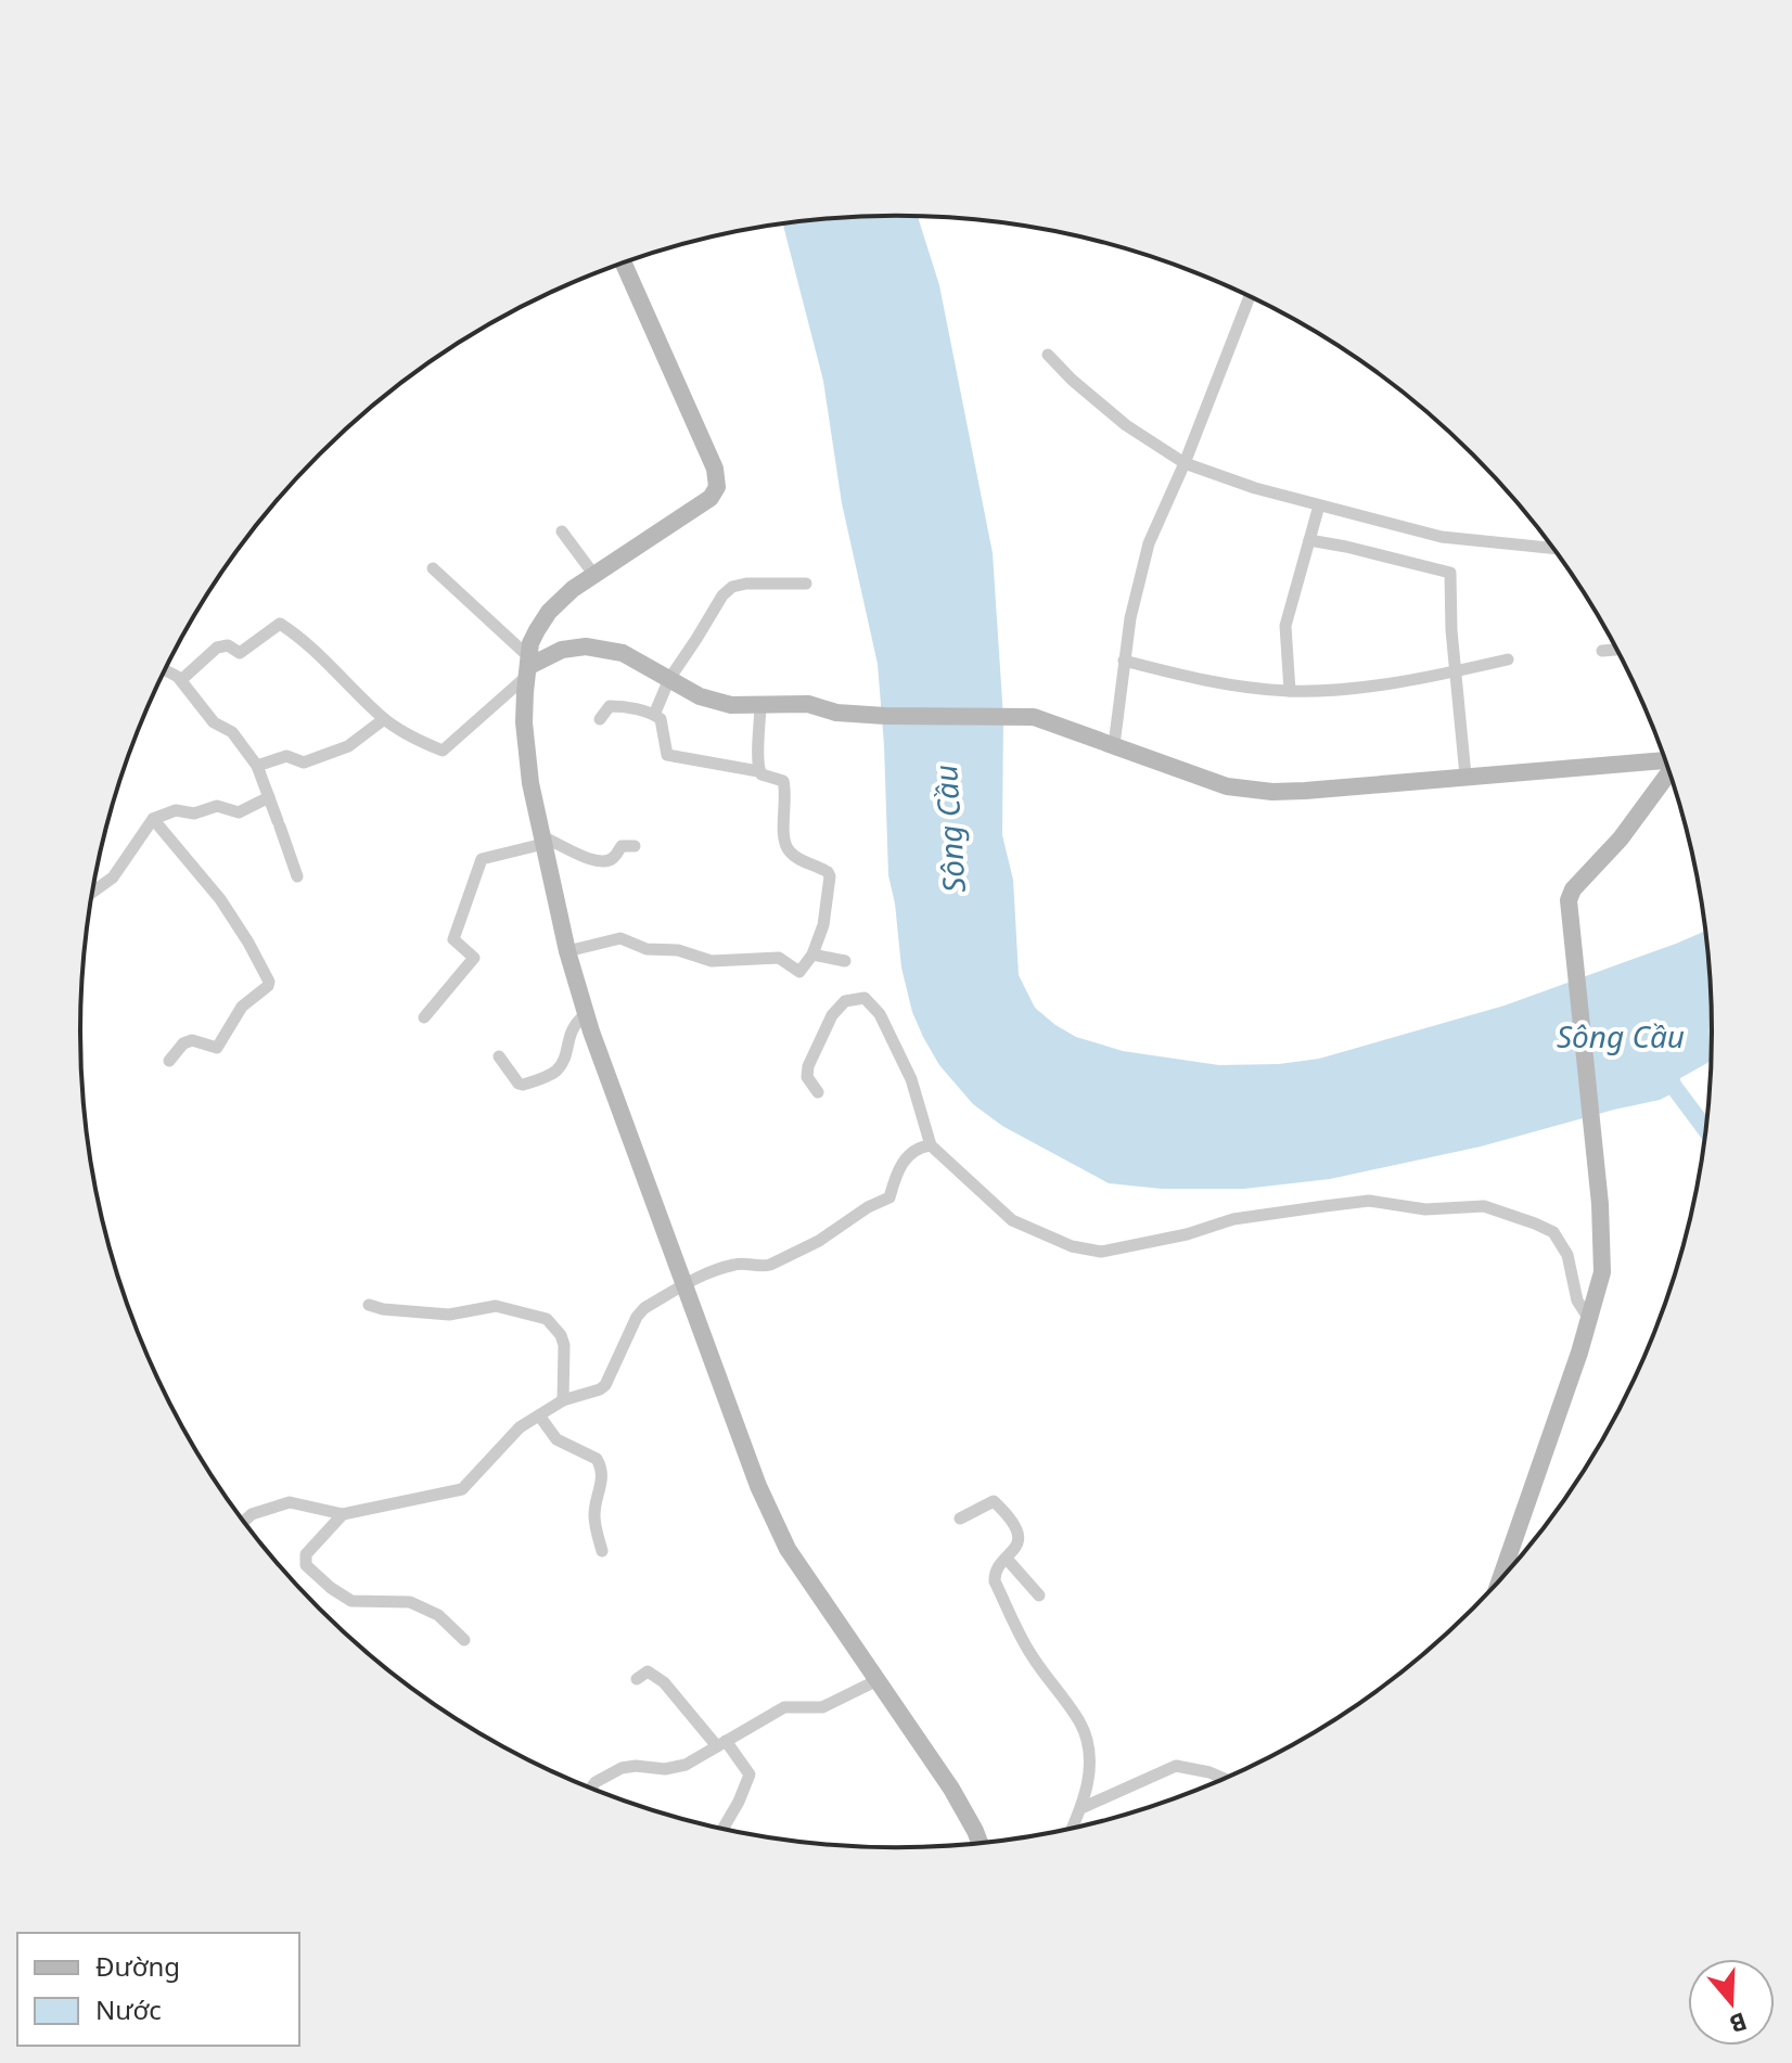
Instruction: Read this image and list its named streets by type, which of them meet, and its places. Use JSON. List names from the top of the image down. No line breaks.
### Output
{"water":["Sông Cầu"],"legend":["Đường","Nước"],"north":"bottom"}
